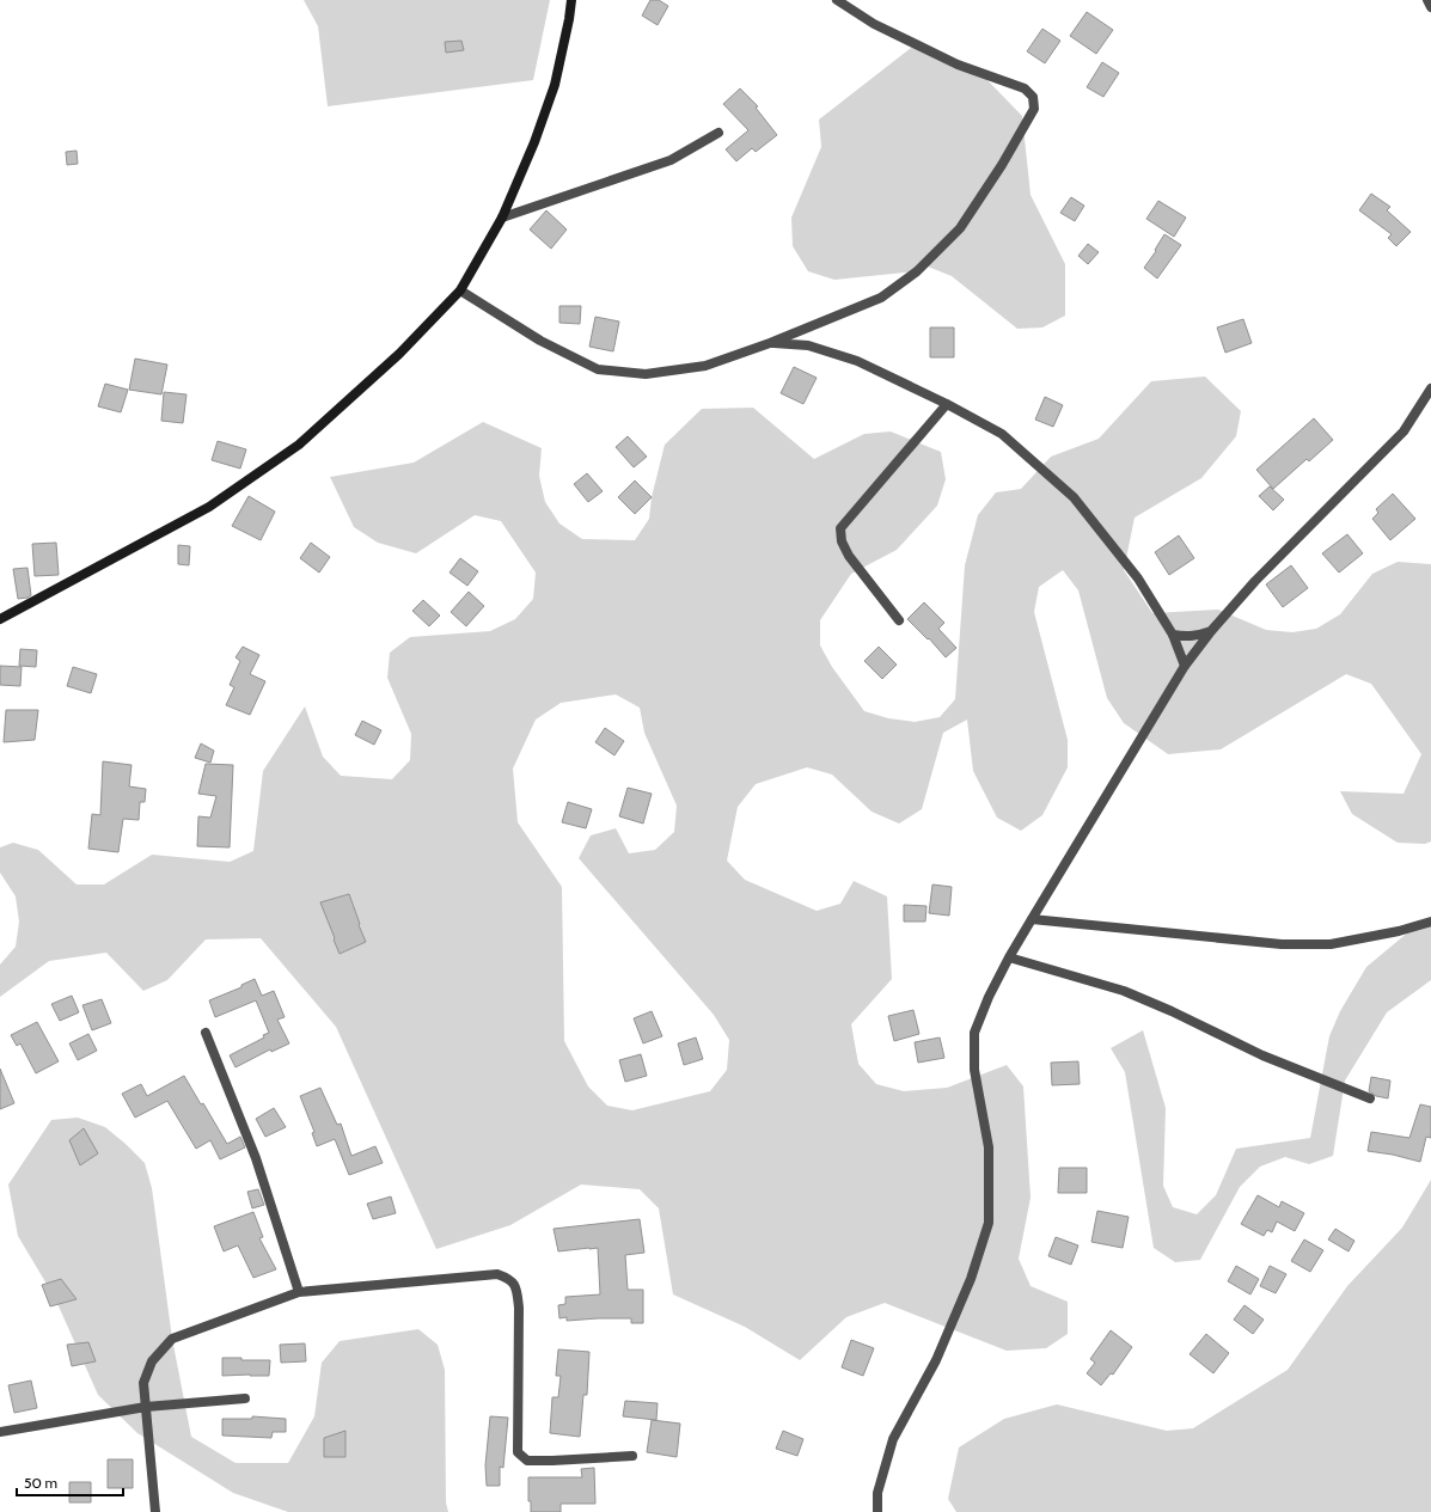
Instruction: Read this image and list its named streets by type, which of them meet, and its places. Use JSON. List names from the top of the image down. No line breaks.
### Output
{"scale_bar":"50 m"}
